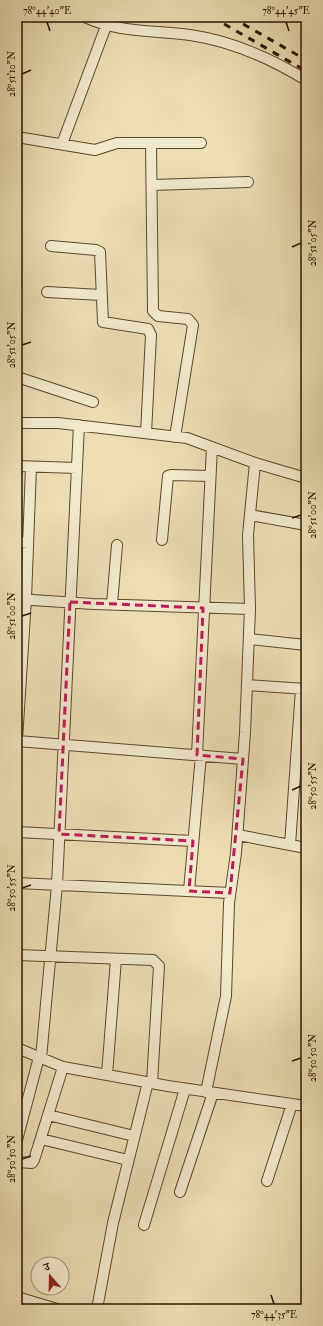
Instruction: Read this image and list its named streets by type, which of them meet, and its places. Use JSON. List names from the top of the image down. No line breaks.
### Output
{"north":"top","coordinates":["78°44'40\"E","78°44'45\"E","28°51'10\"N","28°51'05\"N","28°51'00\"N","28°50'55\"N","28°50'50\"N","78°44'35\"E"]}
